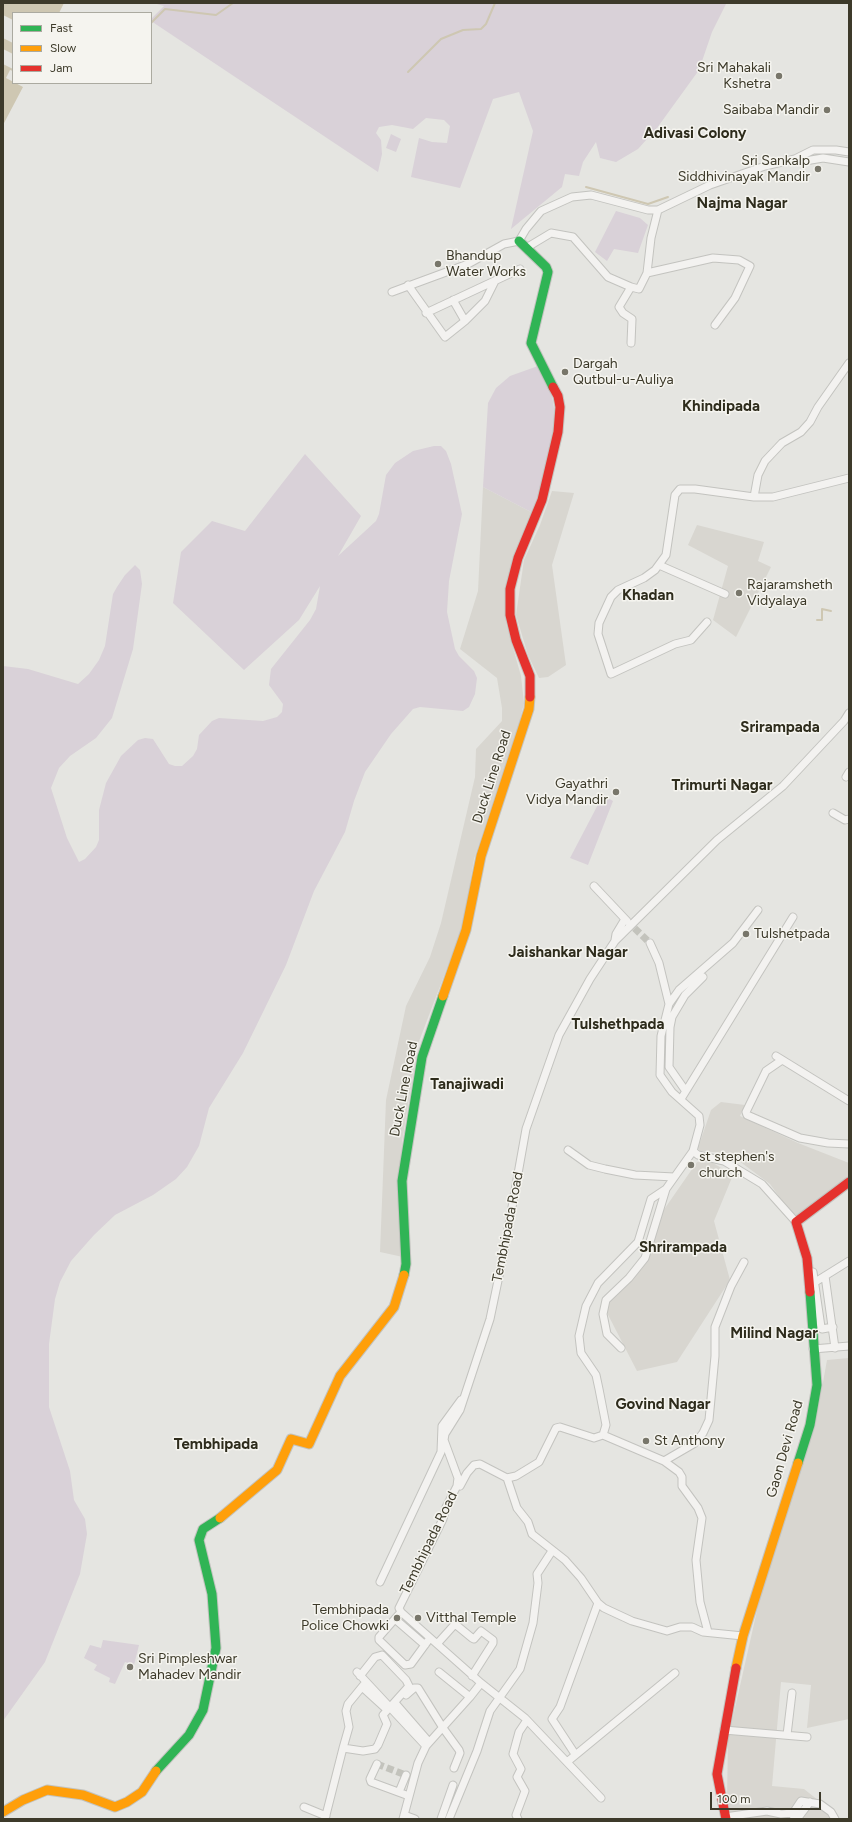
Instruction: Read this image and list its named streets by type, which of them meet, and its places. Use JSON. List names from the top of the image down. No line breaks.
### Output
{"streets":{"street":["Duck Line Road","Tembhipada Road","Gaon Devi Road"]},"districts":["Adivasi Colony","Najma Nagar","Khindipada","Khadan","Srirampada","Trimurti Nagar","Jaishankar Nagar","Tulshethpada","Tanajiwadi","Shrirampada","Milind Nagar","Govind Nagar","Tembhipada"],"places":["Sri Mahakali Kshetra","Saibaba Mandir","Sri Sankalp Siddhivinayak Mandir","Bhandup Water Works","Dargah Qutbul-u-Auliya","Rajaramsheth Vidyalaya","Gayathri Vidya Mandir","Tulshetpada","st stephen's church","St Anthony","Tembhipada Police Chowki","Vitthal Temple","Sri Pimpleshwar Mahadev Mandir"],"legend":["Fast","Slow","Jam"],"scale_bar":"100 m"}
